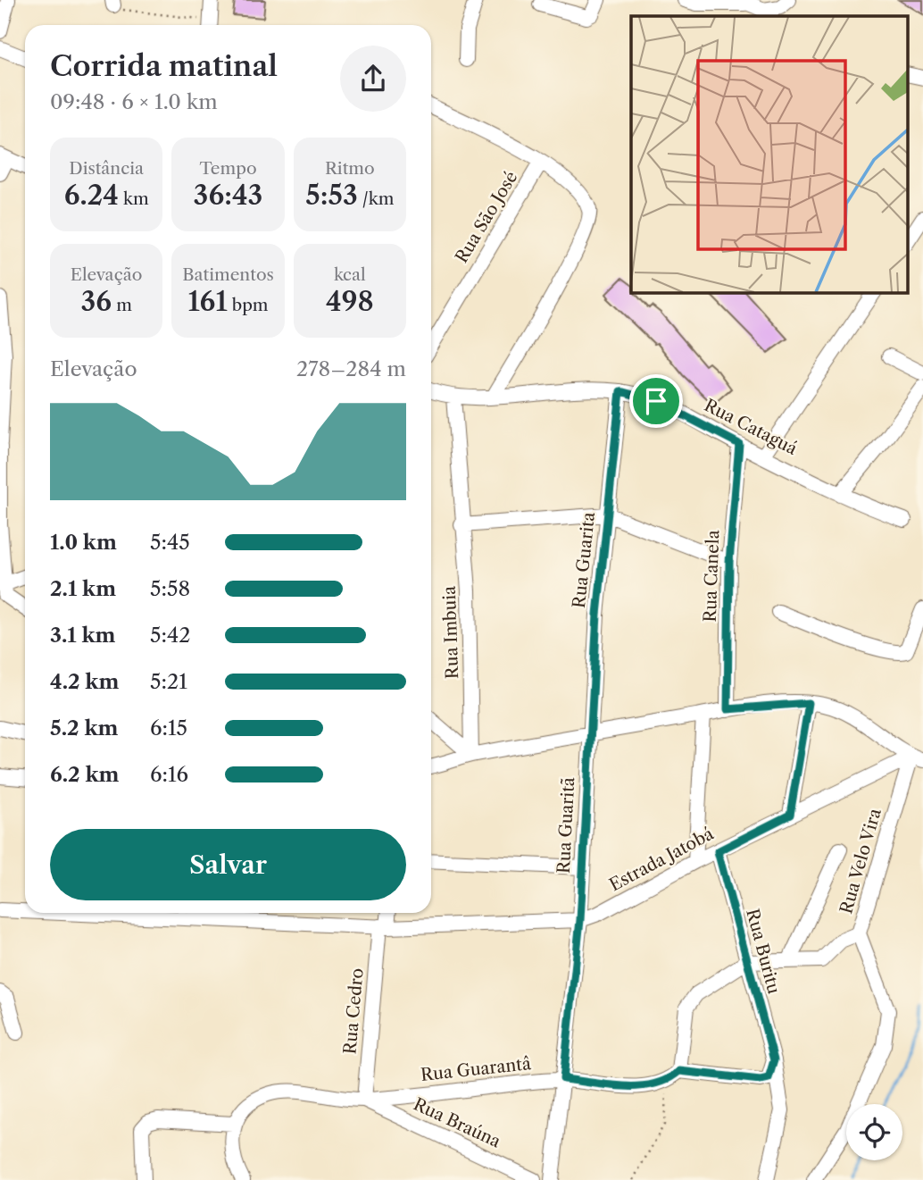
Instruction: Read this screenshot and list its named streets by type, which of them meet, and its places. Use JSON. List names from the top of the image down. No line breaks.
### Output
{"streets":{"street":["Rua São José","Rua Cataguá","Rua Guarita","Rua Canela","Rua Imbuia","Rua Guaritã","Estrada Jatobá","Rua Velo Vira","Rua Buritu","Rua Cedro","Rua Guarantâ","Rua Braúna"]},"crossings":[["Rua Cataguá","Rua Guarita"],["Rua Cataguá","Rua Canela"],["Rua Cataguá","Rua Imbuia"],["Rua Guarita","Rua Guaritã"],["Rua Guaritã","Estrada Jatobá"],["Estrada Jatobá","Rua Velo Vira"],["Estrada Jatobá","Rua Buritu"],["Estrada Jatobá","Rua Cedro"],["Rua Cedro","Rua Guarantâ"],["Rua Cedro","Rua Braúna"],["Rua Guarantâ","Rua Braúna"]],"page":{"heading":["Corrida matinal","09:48 · 6 × 1.0 km"],"stats":[["Distância","6.24 km"],["Tempo","36:43"],["Ritmo","5:53 /km"],["Elevação","36 m"],["Batimentos","161 bpm"],["kcal","498"]],"chart":["Elevação","278–284 m"],"list":[{"name":"1.0 km","note":"5:45"},{"name":"2.1 km","note":"5:58"},{"name":"3.1 km","note":"5:42"},{"name":"4.2 km","note":"5:21"},{"name":"5.2 km","note":"6:15"},{"name":"6.2 km","note":"6:16"}],"buttons":"Salvar"}}
